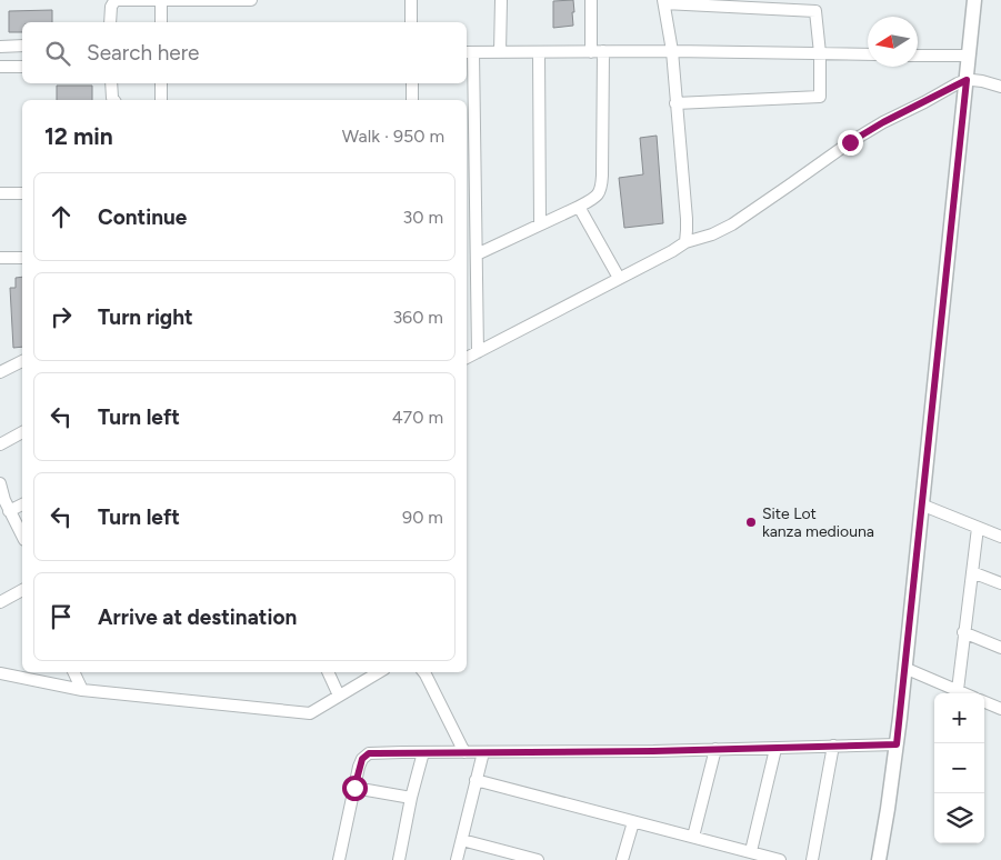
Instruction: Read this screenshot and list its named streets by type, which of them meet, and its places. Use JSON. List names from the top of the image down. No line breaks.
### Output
{"places":["Site Lot kanza mediouna"],"north":"left","page":{"search":"Search here","heading":["12 min","Walk · 950 m"],"list":[["Continue","30 m"],["Turn right","360 m"],["Turn left","470 m"],["Turn left","90 m"],"Arrive at destination"],"map_buttons":["+","−"]}}
